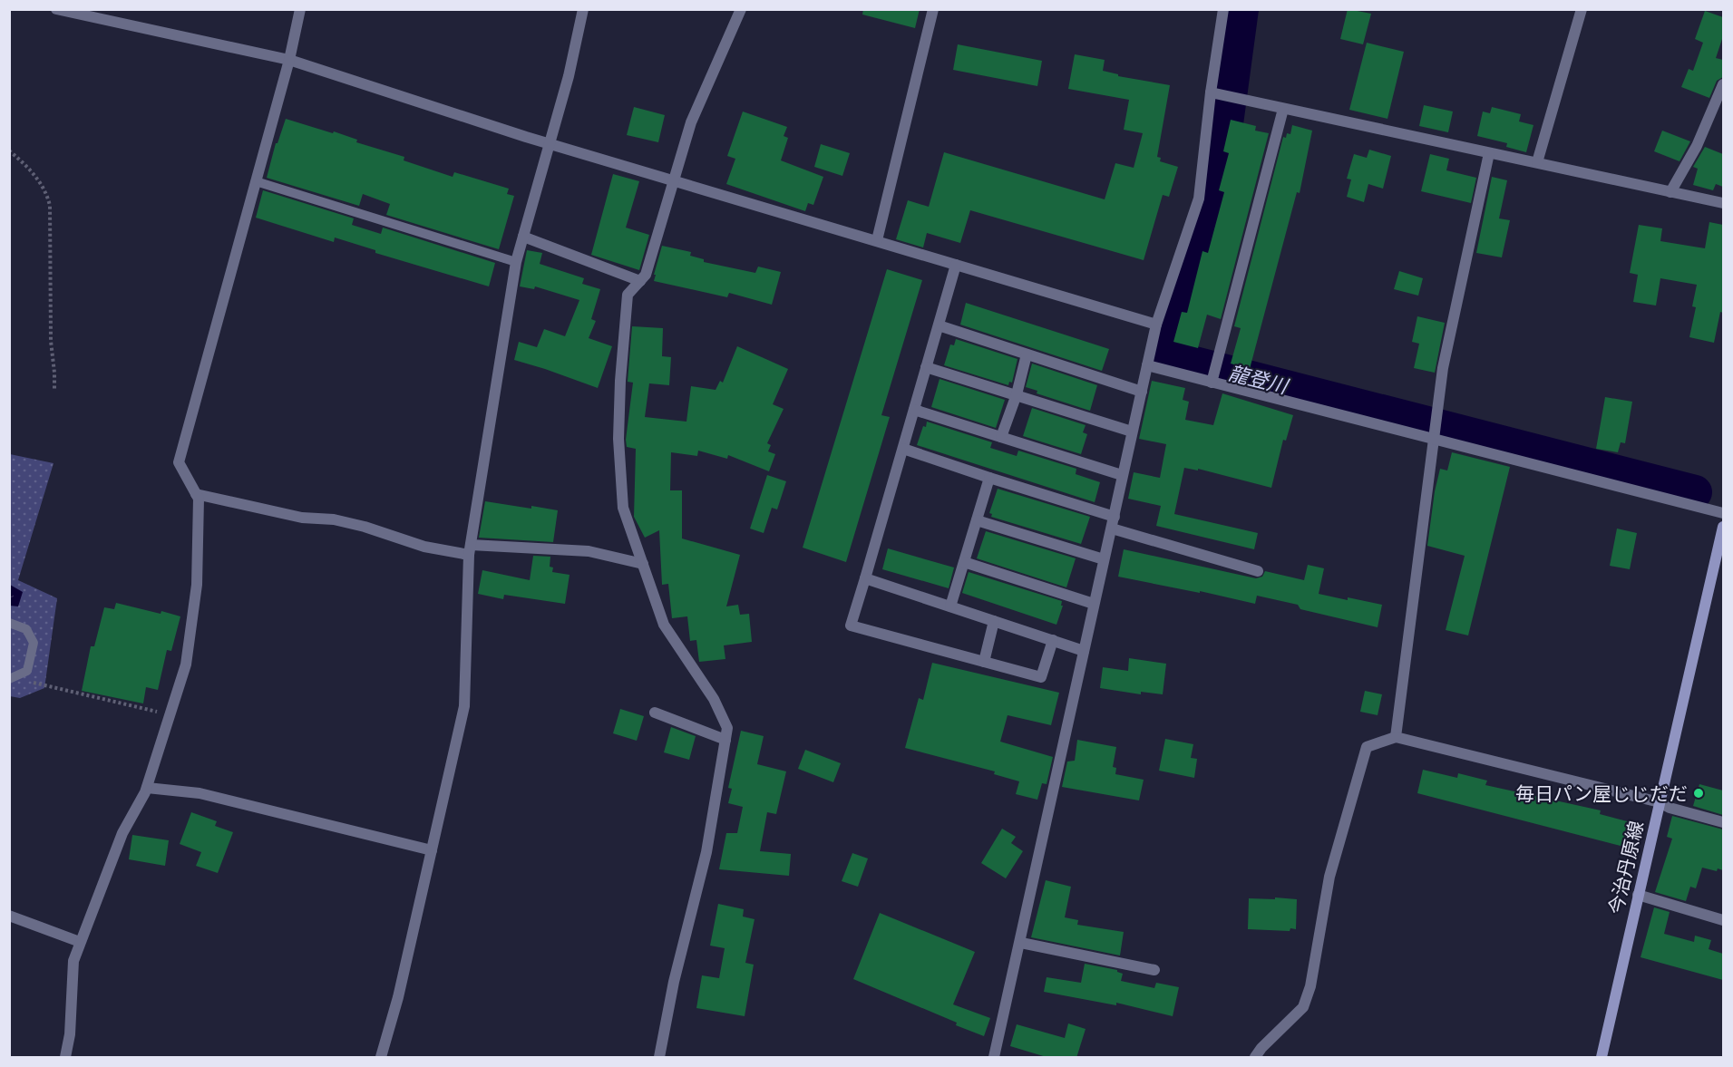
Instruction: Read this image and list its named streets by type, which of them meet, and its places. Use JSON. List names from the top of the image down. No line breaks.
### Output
{"streets":{"main road":["今治丹原線"]},"water":["龍登川"],"places":["毎日パン屋じじだだ"]}
